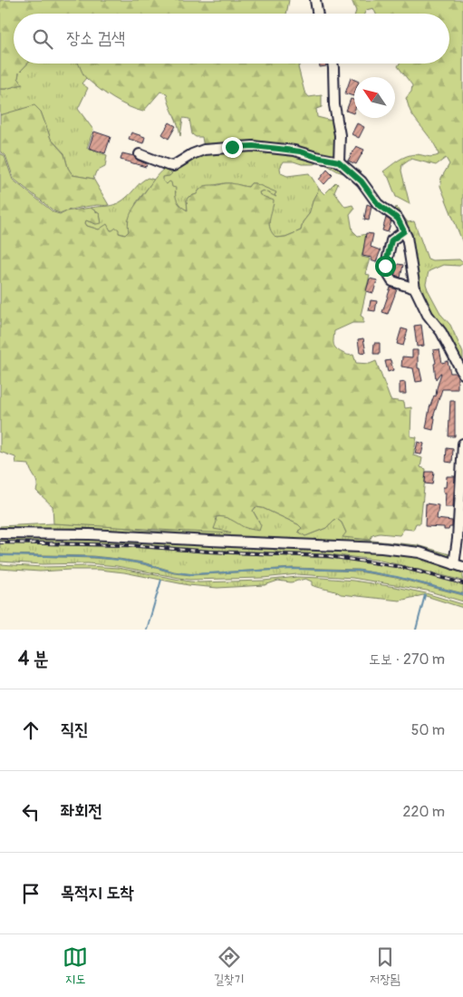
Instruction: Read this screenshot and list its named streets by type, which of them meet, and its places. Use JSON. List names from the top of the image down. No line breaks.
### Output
{"north":"top left","page":{"search":"장소 검색","heading":["4 분","도보 · 270 m"],"list":[["직진","50 m"],["좌회전","220 m"],"목적지 도착"],"nav":["지도","길찾기","저장됨"]}}
